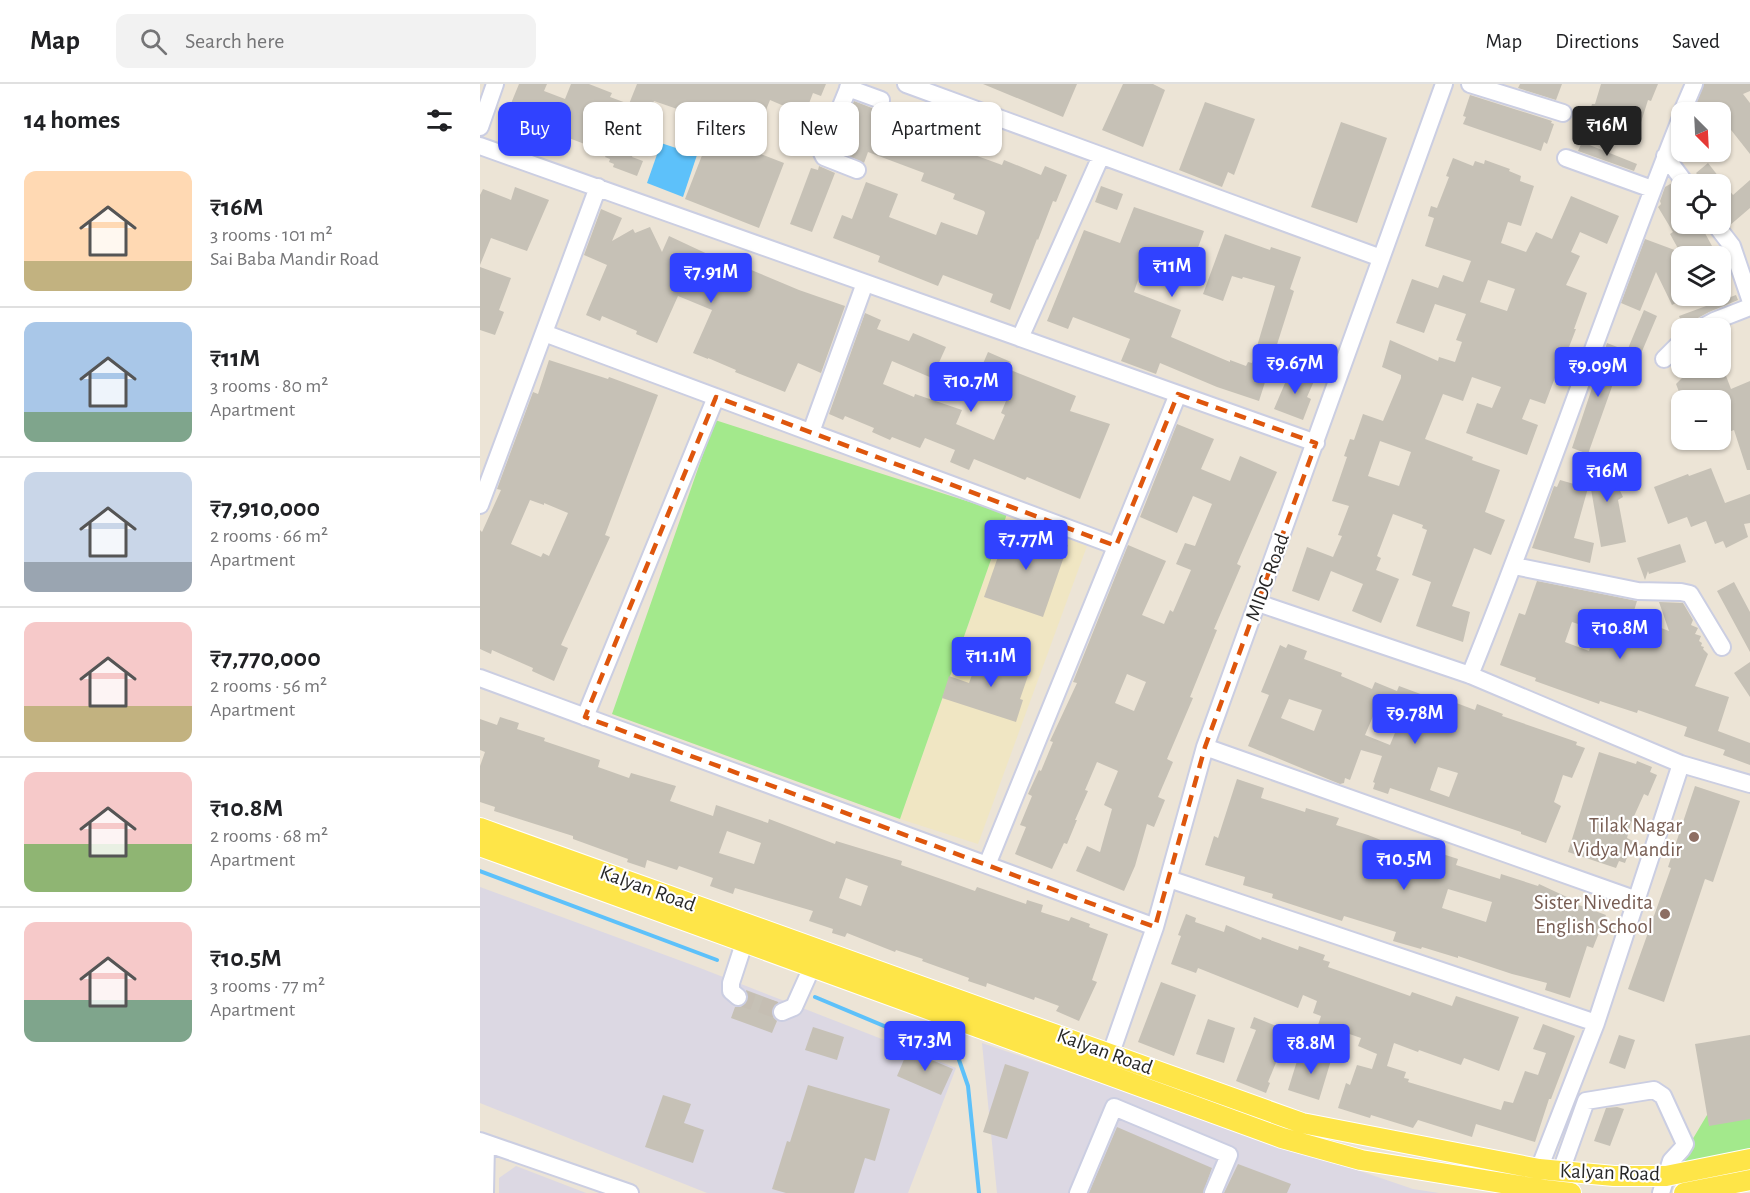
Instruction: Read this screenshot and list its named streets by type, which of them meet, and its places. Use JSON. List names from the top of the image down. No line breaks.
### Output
{"streets":{"main road":["Kalyan Road"],"street":["MIDC Road"]},"crossings":[["MIDC Road","Kalyan Road"]],"places":["Tilak Nagar Vidya Mandir","Sister Nivedita English School"],"north":"bottom right","page":{"header":"Map","search":"Search here","nav":["Map","Directions","Saved"],"heading":"14 homes","map_buttons":["+","−"],"chip":["Buy","Rent","Filters","New","Apartment"],"price":["₹16M","₹11M","₹7.91M","₹9.67M","₹9.09M","₹10.7M","₹16M","₹7.77M","₹10.8M","₹11.1M","₹9.78M","₹10.5M","₹17.3M","₹8.8M"],"list":[{"name":"₹16M","note":"3 rooms · 101 m² · Sai Baba Mandir Road"},{"name":"₹11M","note":"3 rooms · 80 m² · Apartment"},{"name":"₹7,910,000","note":"2 rooms · 66 m² · Apartment"},{"name":"₹7,770,000","note":"2 rooms · 56 m² · Apartment"},{"name":"₹10.8M","note":"2 rooms · 68 m² · Apartment"},{"name":"₹10.5M","note":"3 rooms · 77 m² · Apartment"}]}}
